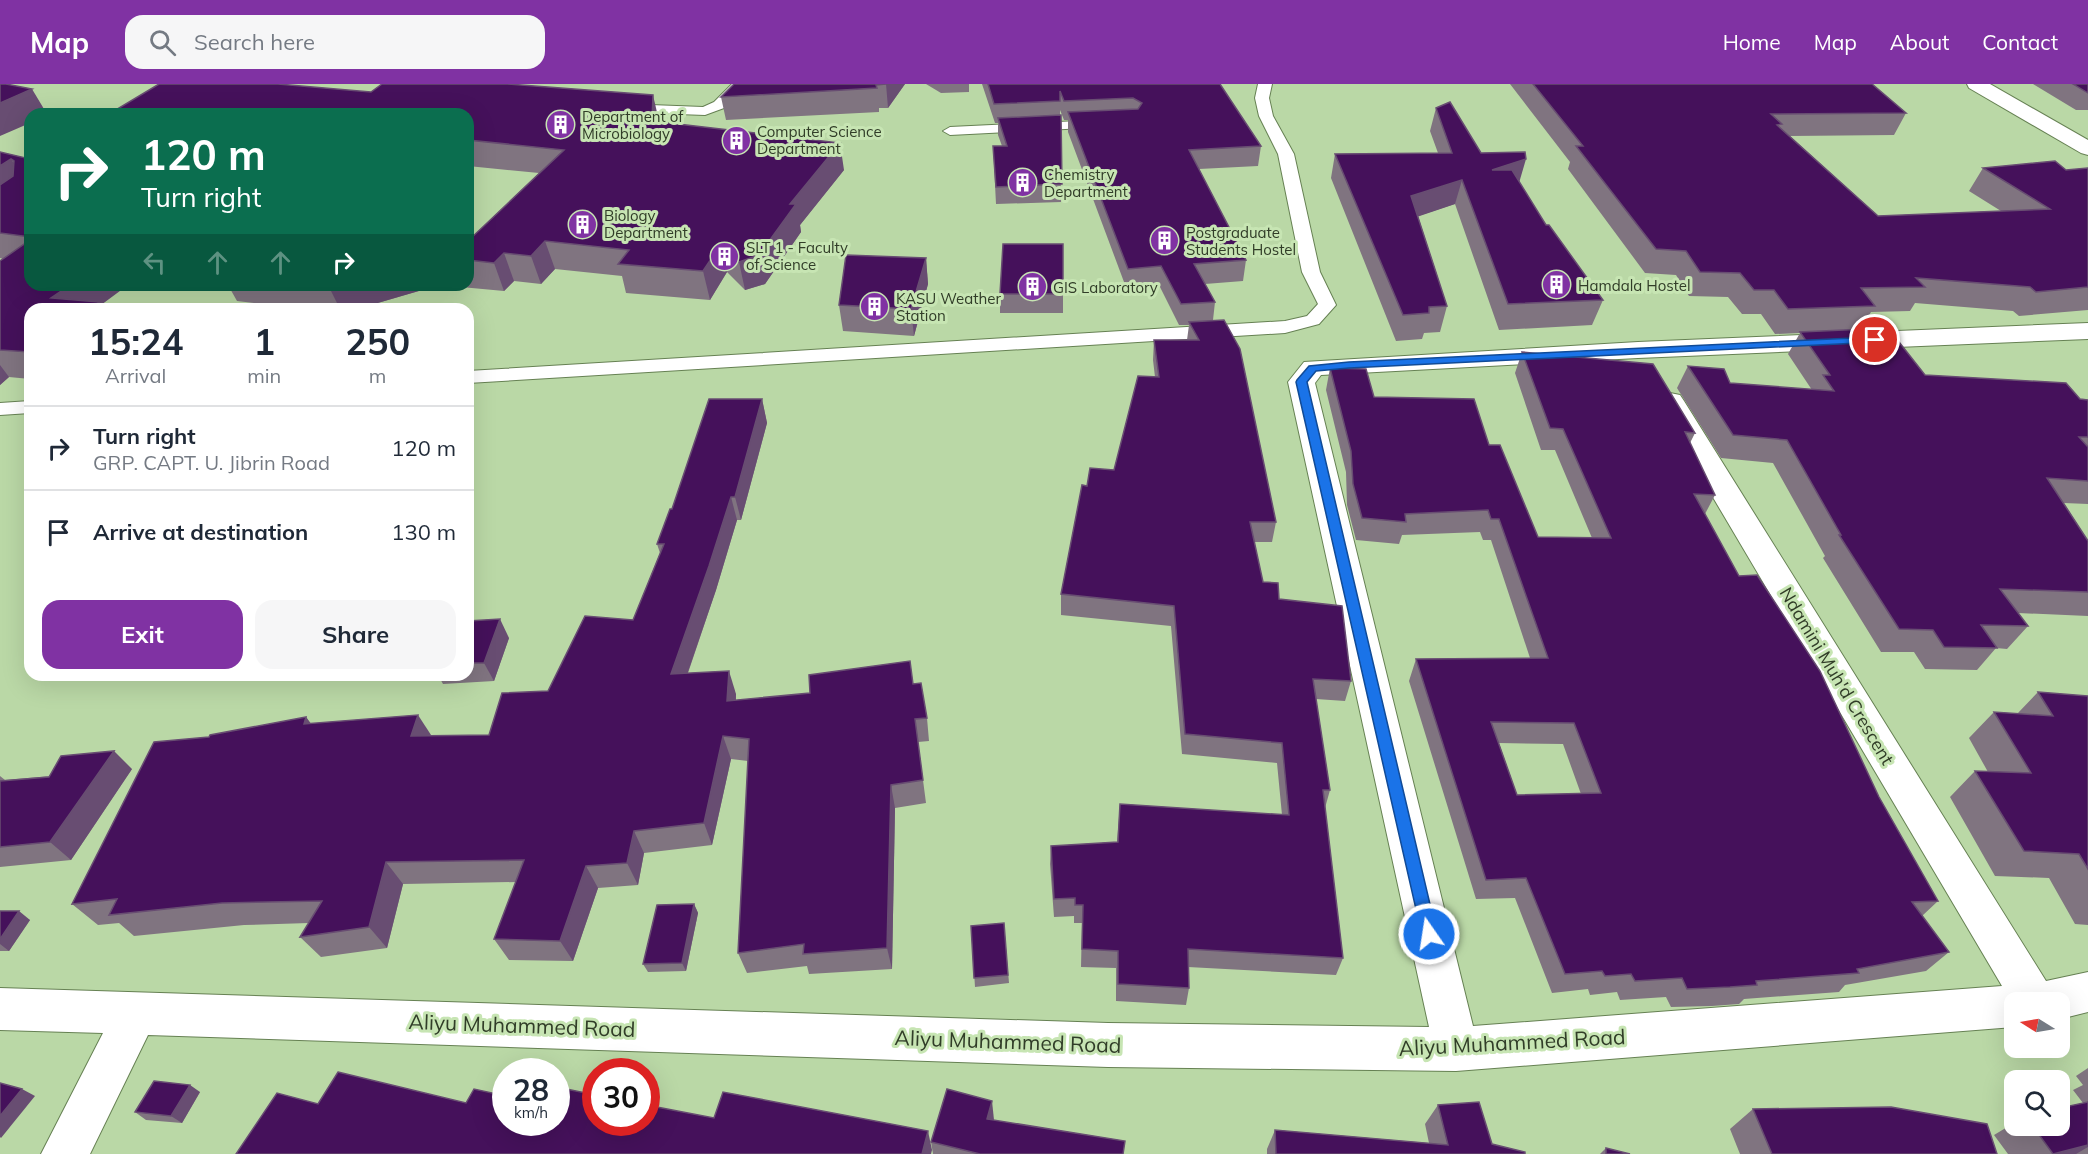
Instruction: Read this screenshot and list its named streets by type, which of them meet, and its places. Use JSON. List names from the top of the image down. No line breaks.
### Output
{"streets":{"street":["Ndamini Muh'd Crescent","Aliyu Muhammed Road"]},"places":{"building":["Department of Microbiology","Computer Science Department","Chemistry Department","Biology Department","Postgraduate Students Hostel","SLT 1 - Faculty of Science","Hamdala Hostel","GIS Laboratory","KASU Weather Station"]},"north":"left","page":{"header":"Map","search":"Search here","nav":["Home","Map","About","Contact"],"turn":["120 m","Turn right"],"eta":["15:24","Arrival","1","min","250","m"],"list":[{"name":"Turn right","note":"GRP. CAPT. U. Jibrin Road","value":"120 m"},{"name":"Arrive at destination","value":"130 m"}],"buttons":["Exit","Share"],"speed":"28 km/h","limit":"30"}}
